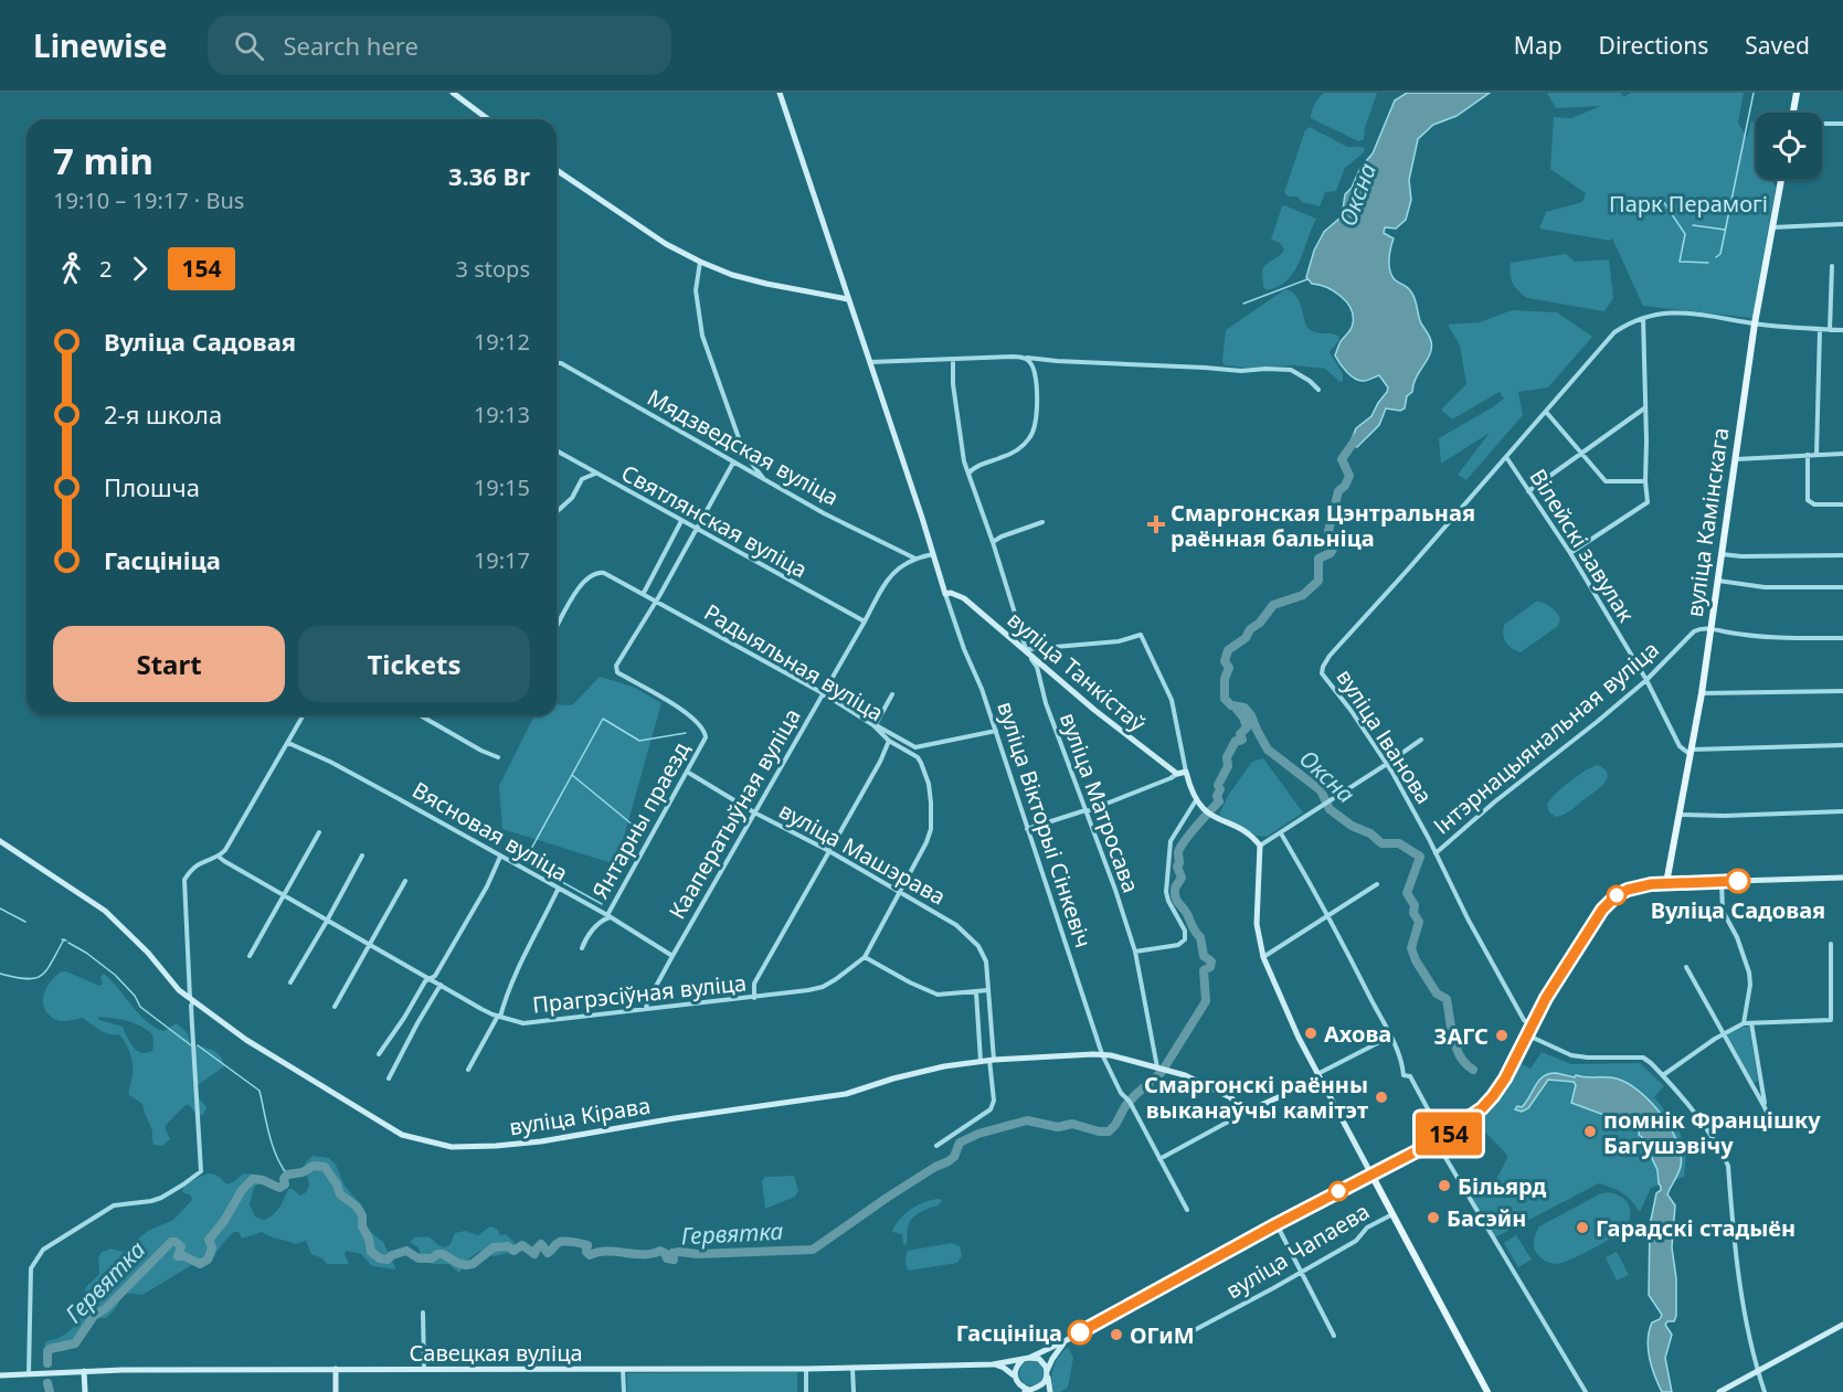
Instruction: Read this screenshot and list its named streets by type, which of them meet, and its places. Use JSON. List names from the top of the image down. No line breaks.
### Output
{"streets":{"main road":["вуліца Камінскага"],"street":["Мядзведская вуліца","Святлянская вуліца","Вілейскі завулак","Радыяльная вуліца","вуліца Танкістаў","вуліца Іванова","Інтэрнацыянальная вуліца","вуліца Матросава","Кааператыўная вуліца","Янтарны праезд","вуліца Вікторыі Сінкевіч","Вясновая вуліца","вуліца Машэрава","Прагрэсіўная вуліца","вуліца Кірава","вуліца Чапаева","Савецкая вуліца"]},"crossings":[["Мядзведская вуліца","Кааператыўная вуліца"],["Святлянская вуліца","Кааператыўная вуліца"],["вуліца Камінскага","Вілейскі завулак"],["вуліца Камінскага","вуліца Іванова"],["вуліца Камінскага","Інтэрнацыянальная вуліца"],["Вілейскі завулак","вуліца Іванова"],["Вілейскі завулак","Інтэрнацыянальная вуліца"],["Радыяльная вуліца","Кааператыўная вуліца"],["Радыяльная вуліца","Янтарны праезд"],["вуліца Танкістаў","вуліца Матросава"],["вуліца Танкістаў","вуліца Вікторыі Сінкевіч"],["вуліца Іванова","Інтэрнацыянальная вуліца"],["вуліца Матросава","вуліца Кірава"],["Кааператыўная вуліца","вуліца Вікторыі Сінкевіч"],["Кааператыўная вуліца","Вясновая вуліца"],["Кааператыўная вуліца","вуліца Машэрава"],["Кааператыўная вуліца","Прагрэсіўная вуліца"],["Янтарны праезд","Вясновая вуліца"],["Янтарны праезд","вуліца Машэрава"],["вуліца Вікторыі Сінкевіч","вуліца Кірава"],["вуліца Машэрава","Прагрэсіўная вуліца"],["вуліца Машэрава","вуліца Кірава"]],"water":["Оксна","Гервятка"],"parks":["Парк Перамогі"],"places":{"health":["Смаргонская Цэнтральная раённая бальніца"],"other":["Вуліца Садовая","Ахова","ЗАГС","Смаргонскі раённы выканаўчы камітэт","помнік Францішку Багушэвічу","Більярд","Басэйн","Гарадскі стадыён","Гасцініца","ОГиМ"]},"lines":["bus line 154"],"page":{"header":"Linewise","search":"Search here","nav":["Map","Directions","Saved"],"on_map":"154","heading":["7 min","19:10 – 19:17 · Bus","3.36 Br"],"legs":["2","154","3 stops"],"list":[{"name":"Вуліца Садовая","value":"19:12"},{"name":"2-я школа","value":"19:13"},{"name":"Плошча","value":"19:15"},{"name":"Гасцініца","value":"19:17"}],"buttons":["Start","Tickets"]}}
